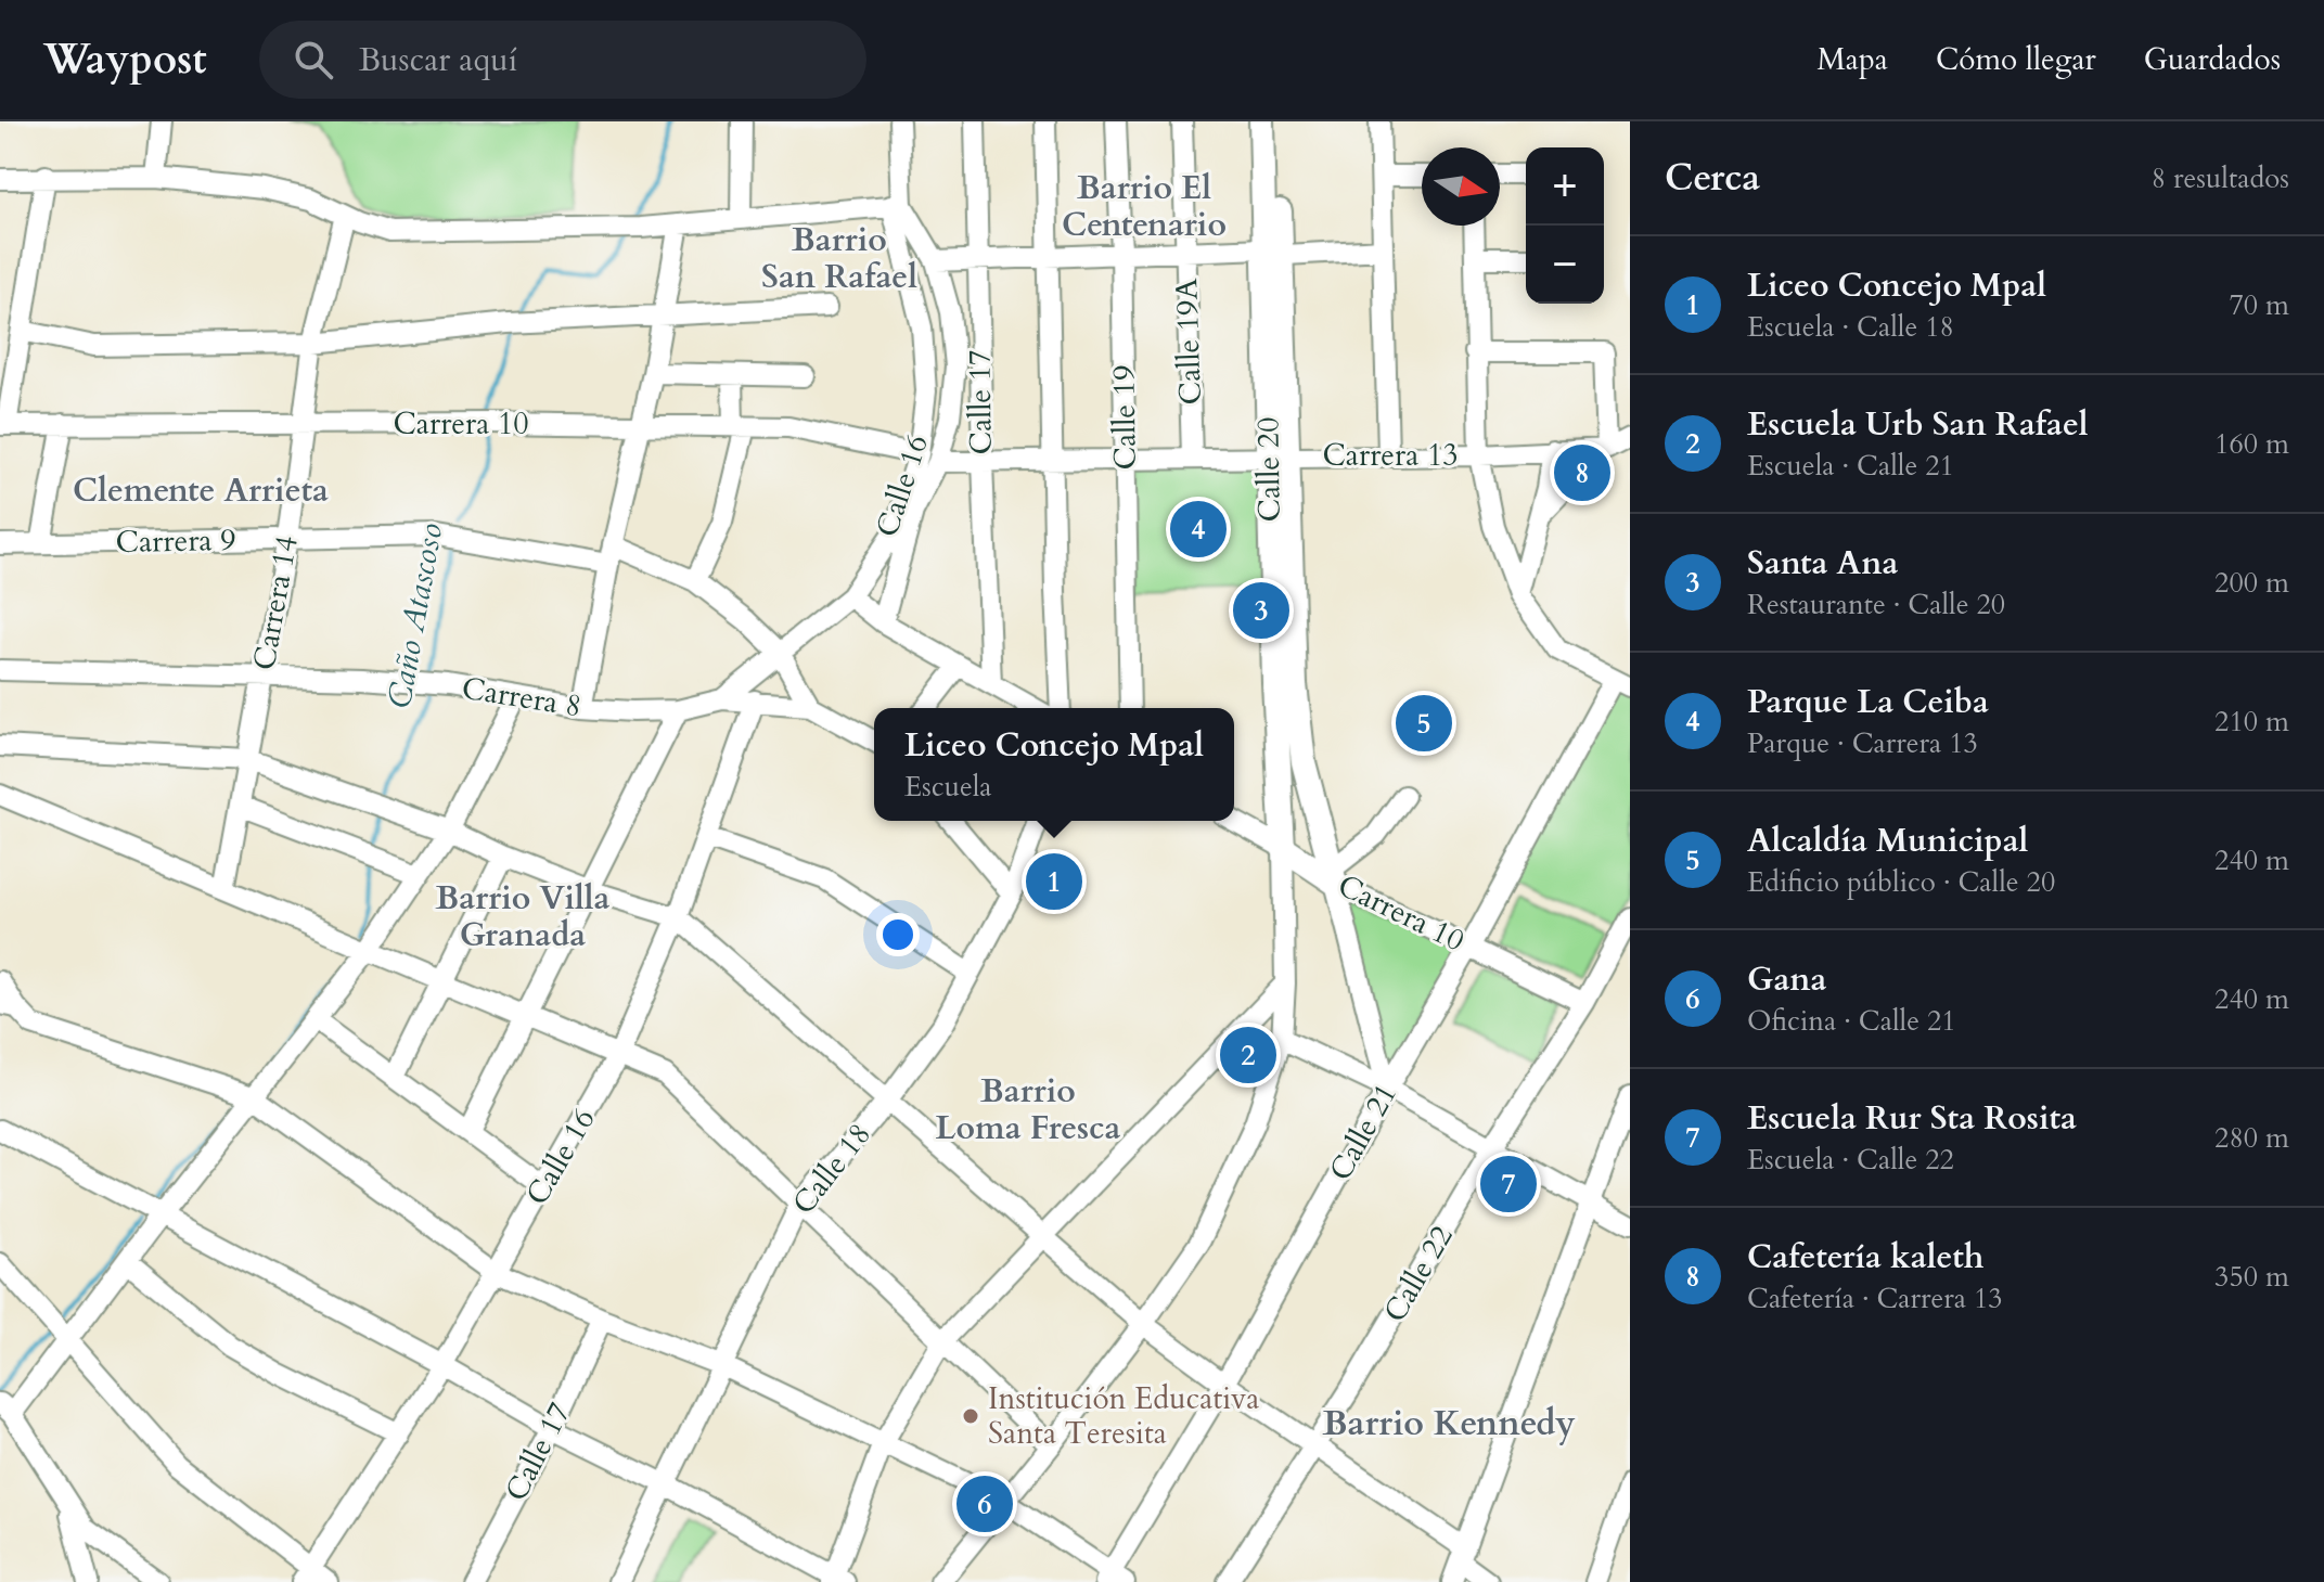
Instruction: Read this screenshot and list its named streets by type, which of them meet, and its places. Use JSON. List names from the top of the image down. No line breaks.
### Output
{"streets":{"street":["Calle 19A","Calle 17","Calle 19","Carrera 10","Carrera 13","Calle 20","Calle 16","Carrera 9","Carrera 14","Carrera 8","Calle 21","Calle 18","Calle 22"]},"crossings":[["Calle 19A","Carrera 13"],["Calle 17","Carrera 13"],["Calle 19","Carrera 13"],["Carrera 10","Carrera 13"],["Carrera 10","Calle 20"],["Carrera 10","Calle 16"],["Carrera 10","Carrera 14"],["Carrera 10","Calle 21"],["Carrera 10","Calle 22"],["Carrera 13","Calle 20"],["Carrera 13","Calle 16"],["Calle 16","Carrera 9"],["Calle 16","Carrera 8"],["Carrera 9","Carrera 14"],["Carrera 14","Carrera 8"]],"districts":["Barrio El Centenario","Barrio San Rafael","Clemente Arrieta","Barrio Villa Granada","Barrio Loma Fresca","Barrio Kennedy"],"water":["Caño Atascoso"],"places":["Institución Educativa Santa Teresita"],"north":"right","page":{"header":"Waypost","search":"Buscar aquí","nav":["Mapa","Cómo llegar","Guardados"],"heading":["Cerca","8 resultados"],"map_buttons":["+","−"],"list":[{"mark":"1","name":"Liceo Concejo Mpal","note":"Escuela · Calle 18","value":"70 m"},{"mark":"2","name":"Escuela Urb San Rafael","note":"Escuela · Calle 21","value":"160 m"},{"mark":"3","name":"Santa Ana","note":"Restaurante · Calle 20","value":"200 m"},{"mark":"4","name":"Parque La Ceiba","note":"Parque · Carrera 13","value":"210 m"},{"mark":"5","name":"Alcaldía Municipal","note":"Edificio público · Calle 20","value":"240 m"},{"mark":"6","name":"Gana","note":"Oficina · Calle 21","value":"240 m"},{"mark":"7","name":"Escuela Rur Sta Rosita","note":"Escuela · Calle 22","value":"280 m"},{"mark":"8","name":"Cafetería kaleth","note":"Cafetería · Carrera 13","value":"350 m"}],"pins":["8","4","3","5","1","2","7","6"],"popup":["Liceo Concejo Mpal","Escuela"]}}
